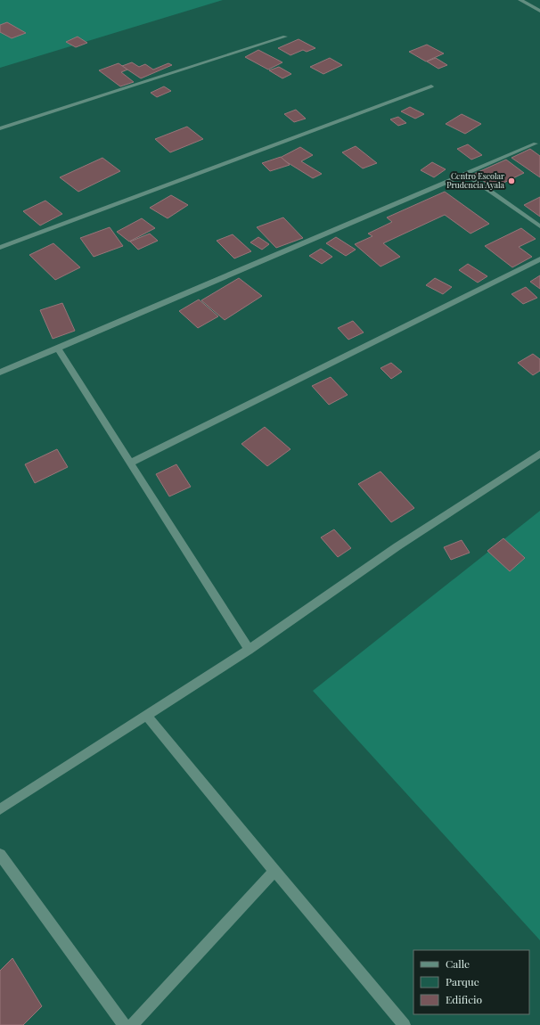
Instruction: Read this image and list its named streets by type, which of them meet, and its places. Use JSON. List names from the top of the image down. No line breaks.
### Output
{"places":["Centro Escolar Prudencia Ayala"],"legend":["Calle","Parque","Edificio"]}
